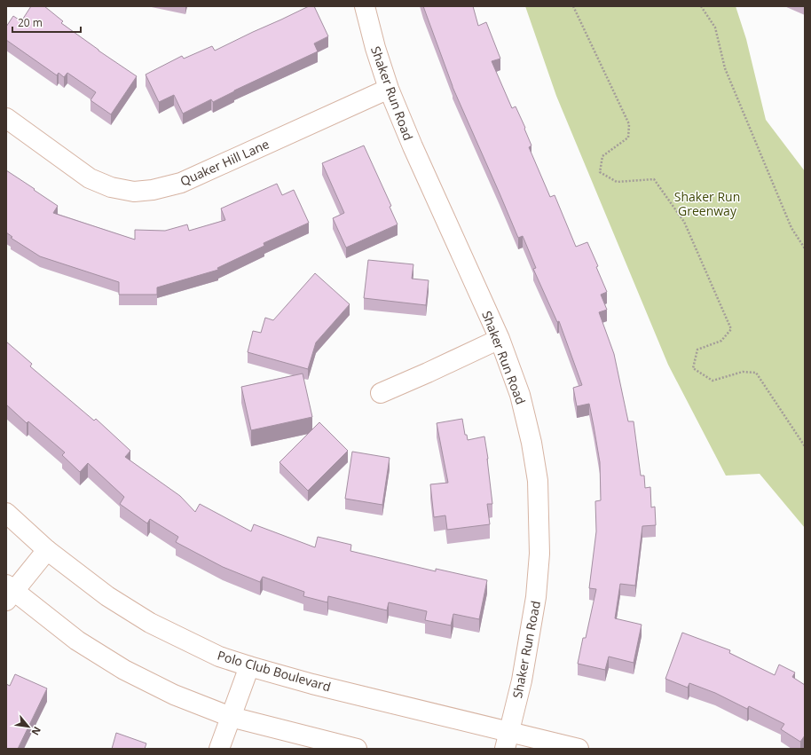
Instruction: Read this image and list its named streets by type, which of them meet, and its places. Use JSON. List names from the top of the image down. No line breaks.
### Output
{"streets":{"street":["Shaker Run Road","Quaker Hill Lane","Polo Club Boulevard"]},"crossings":[["Shaker Run Road","Quaker Hill Lane"],["Shaker Run Road","Polo Club Boulevard"]],"parks":["Shaker Run Greenway"],"scale_bar":"20 m","north":"bottom right"}
